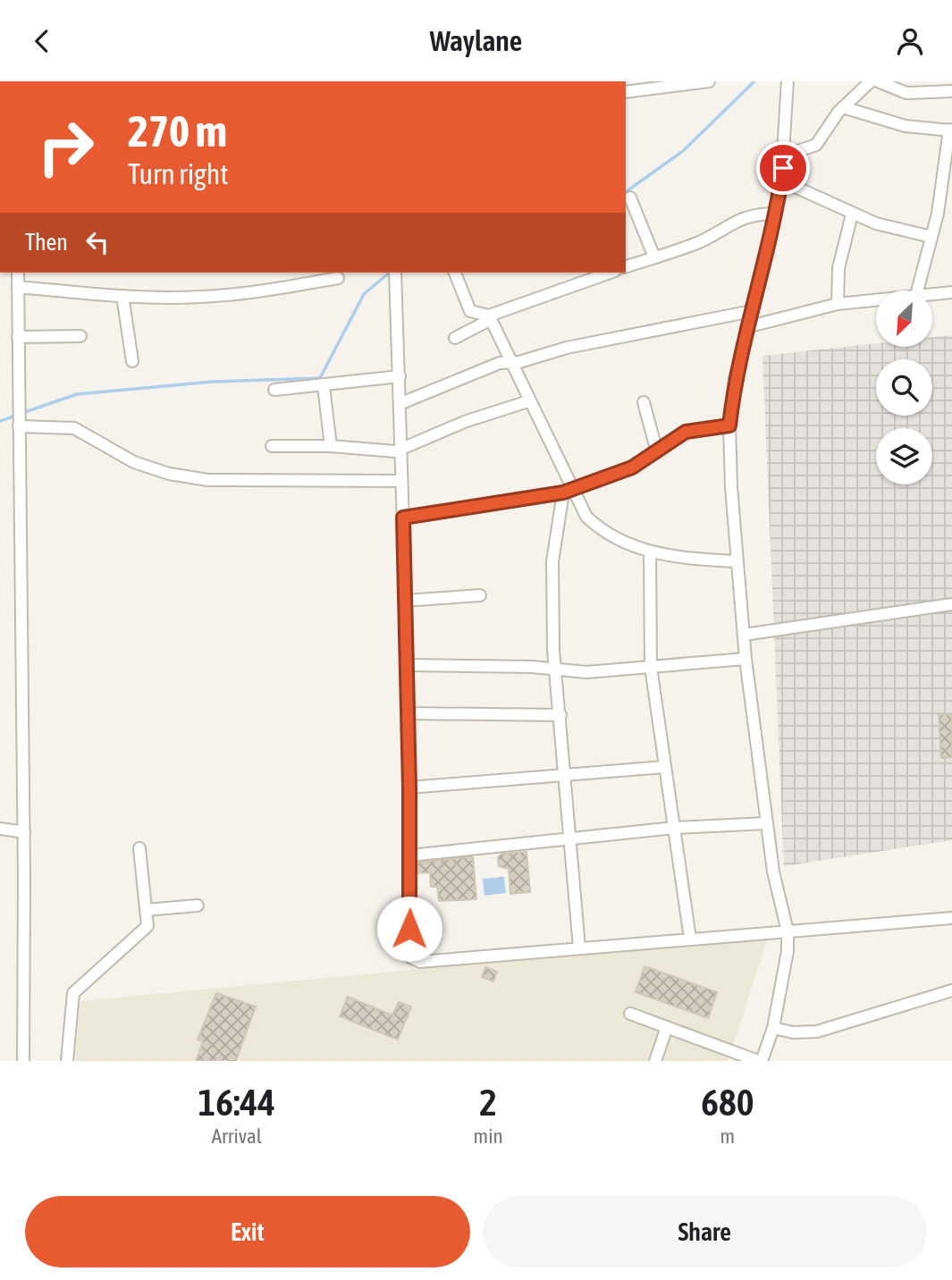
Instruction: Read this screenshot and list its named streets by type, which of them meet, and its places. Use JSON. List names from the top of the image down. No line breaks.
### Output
{"north":"bottom left","page":{"header":"Waylane","turn":["270 m","Turn right"],"then":"Then","eta":["16:44","Arrival","2","min","680","m"],"buttons":["Exit","Share"]}}
